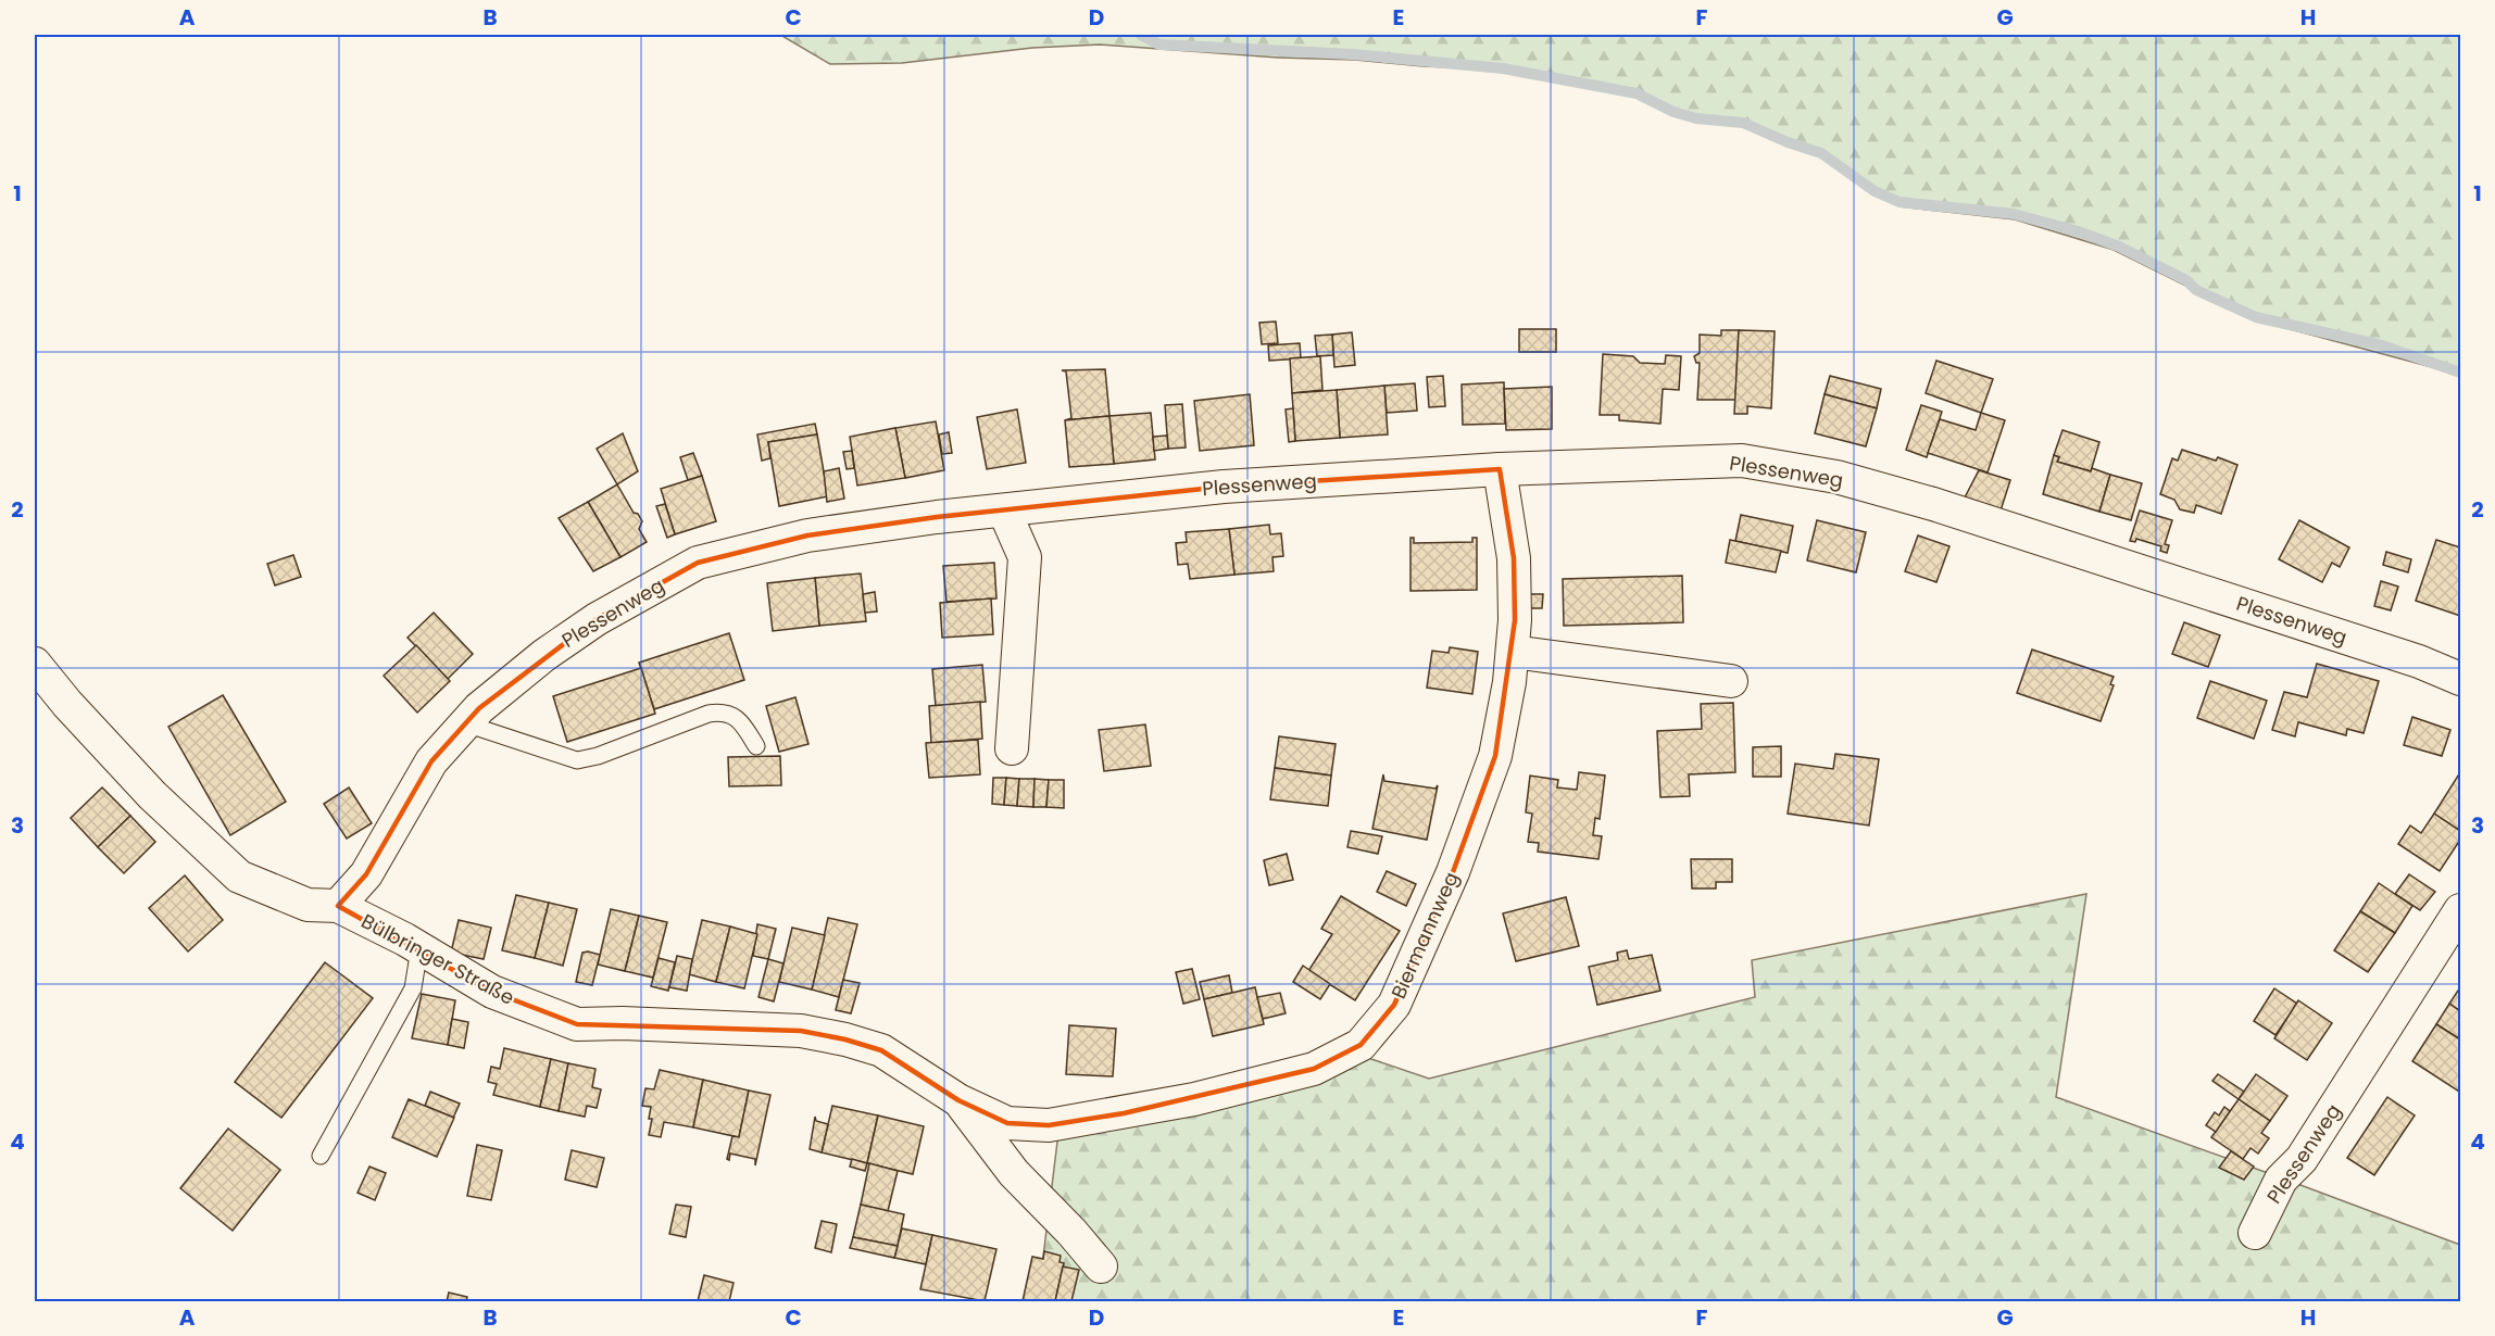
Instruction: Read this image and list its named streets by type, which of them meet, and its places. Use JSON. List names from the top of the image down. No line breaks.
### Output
{"streets":{"street":["Plessenweg","Biermannweg","Bülbringer Straße"]},"crossings":[["Plessenweg","Biermannweg"],["Plessenweg","Bülbringer Straße"],["Biermannweg","Bülbringer Straße"]],"grid":{"columns":["A","B","C","D","E","F","G","H"],"rows":["1","2","3","4"]}}
